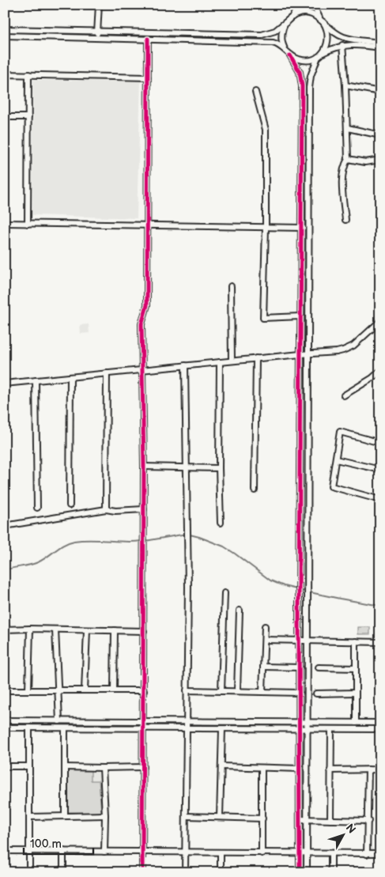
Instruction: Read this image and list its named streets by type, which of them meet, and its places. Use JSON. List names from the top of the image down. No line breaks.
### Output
{"scale_bar":"100 m","north":"top right"}
